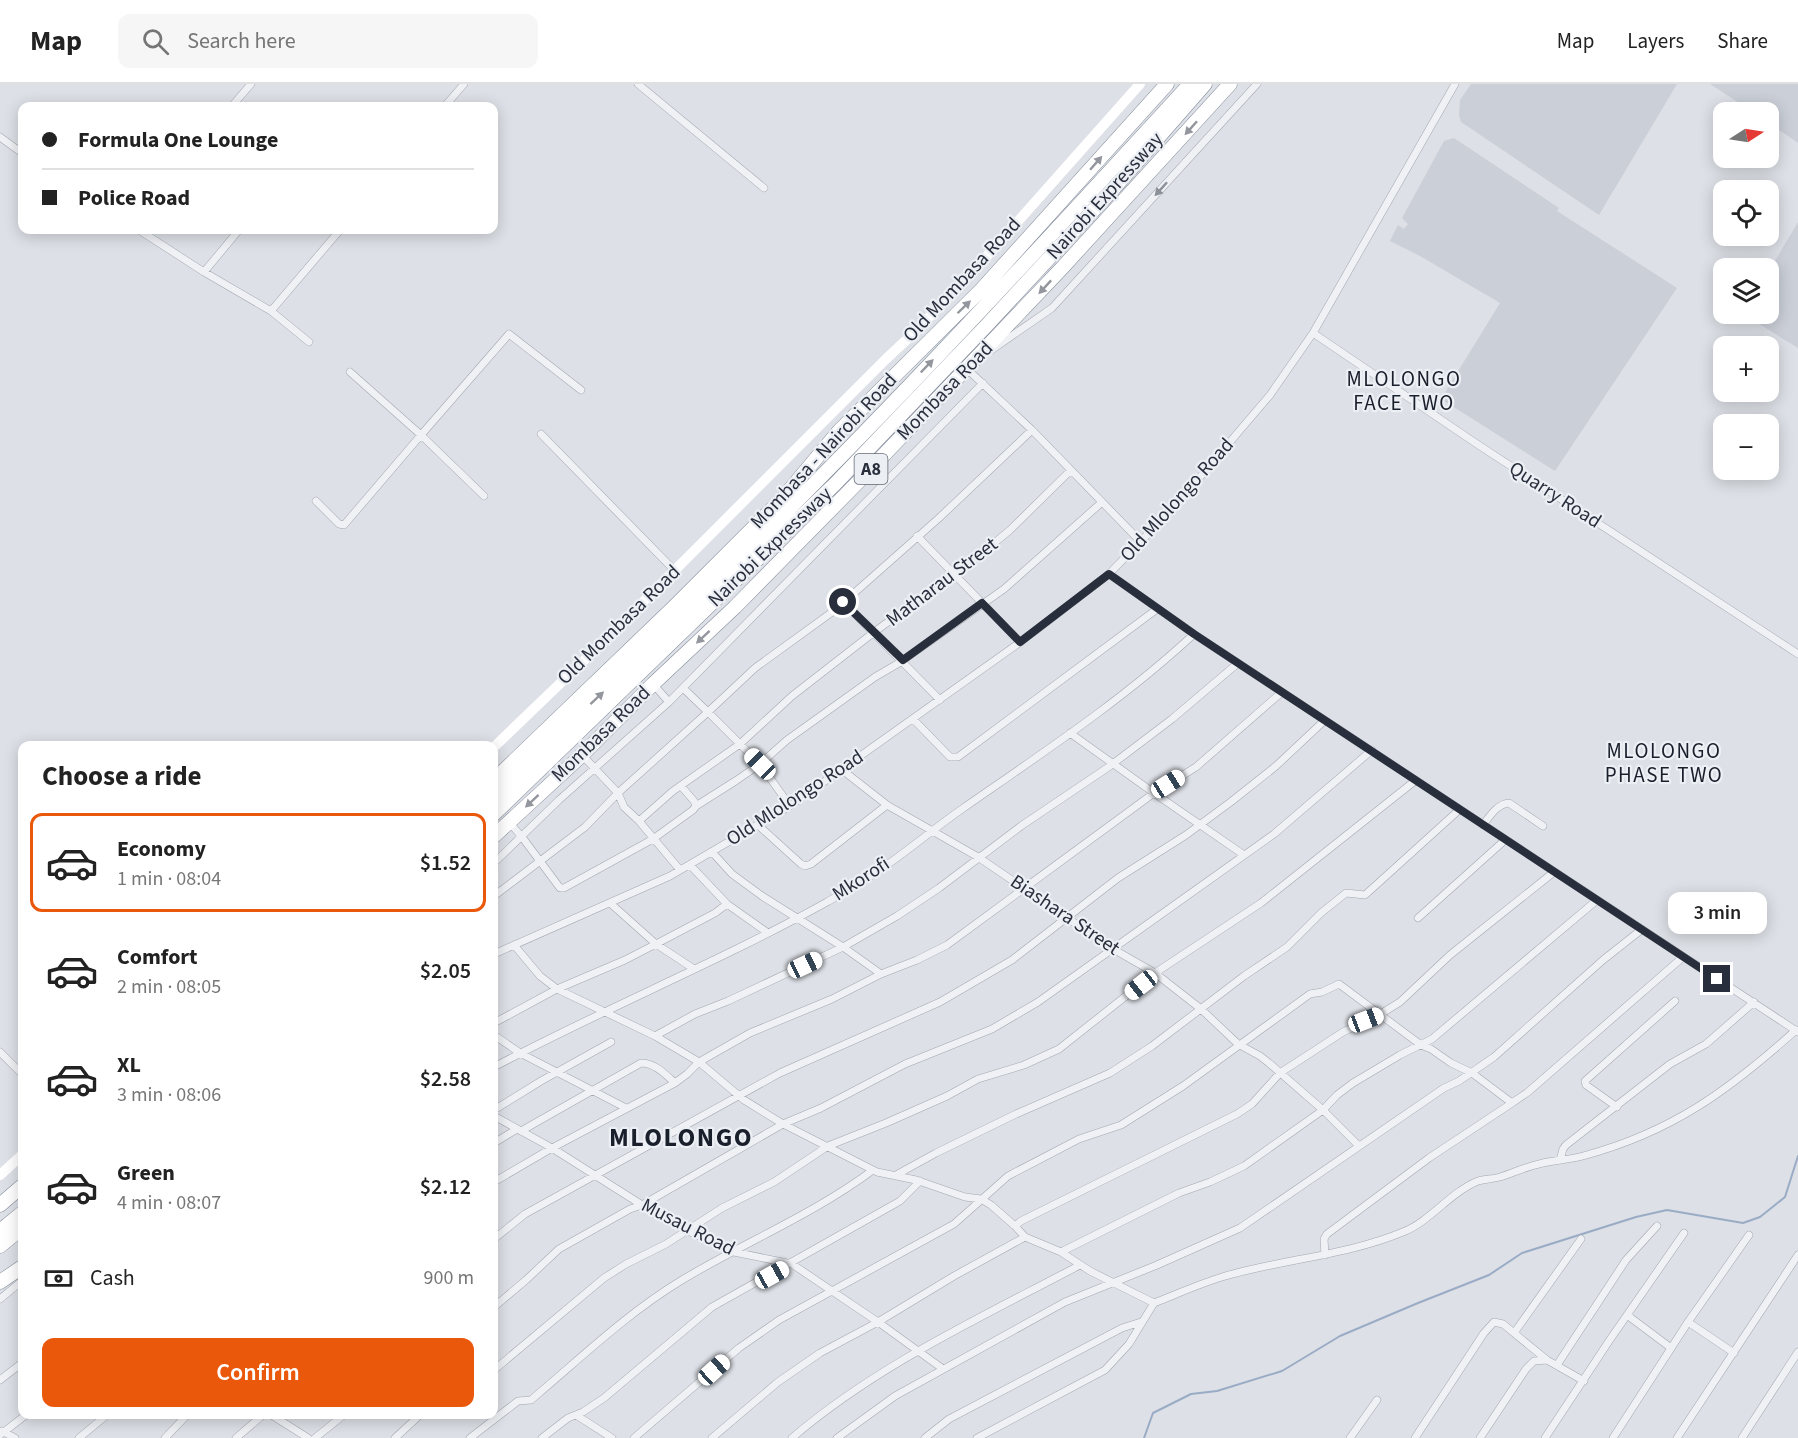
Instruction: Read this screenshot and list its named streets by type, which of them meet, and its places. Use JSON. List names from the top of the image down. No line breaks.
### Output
{"streets":{"highway":["Nairobi Expressway","Mombasa Road","Mombasa - Nairobi Road","A8"],"street":["Old Mombasa Road","Quarry Road","Old Mlolongo Road","Matharau Street","Mkorofi","Biashara Street","Musau Road"]},"crossings":[["Quarry Road","Old Mlolongo Road"],["Old Mlolongo Road","Biashara Street"],["Mkorofi","Biashara Street"]],"one_way":["Mombasa Road","Mombasa - Nairobi Road"],"districts":["MLOLONGO FACE TWO","MLOLONGO PHASE TWO","MLOLONGO"],"north":"right","page":{"header":"Map","search":"Search here","nav":["Map","Layers","Share"],"map_buttons":["+","−"],"banner":["Formula One Lounge","Police Road"],"heading":"Choose a ride","list":[{"name":"Economy","note":"1 min · 08:04","value":"$1.52"},{"name":"Comfort","note":"2 min · 08:05","value":"$2.05"},{"name":"XL","note":"3 min · 08:06","value":"$2.58"},{"name":"Green","note":"4 min · 08:07","value":"$2.12"}],"bubble":"3 min","pay":["Cash","900 m"],"buttons":"Confirm"}}
